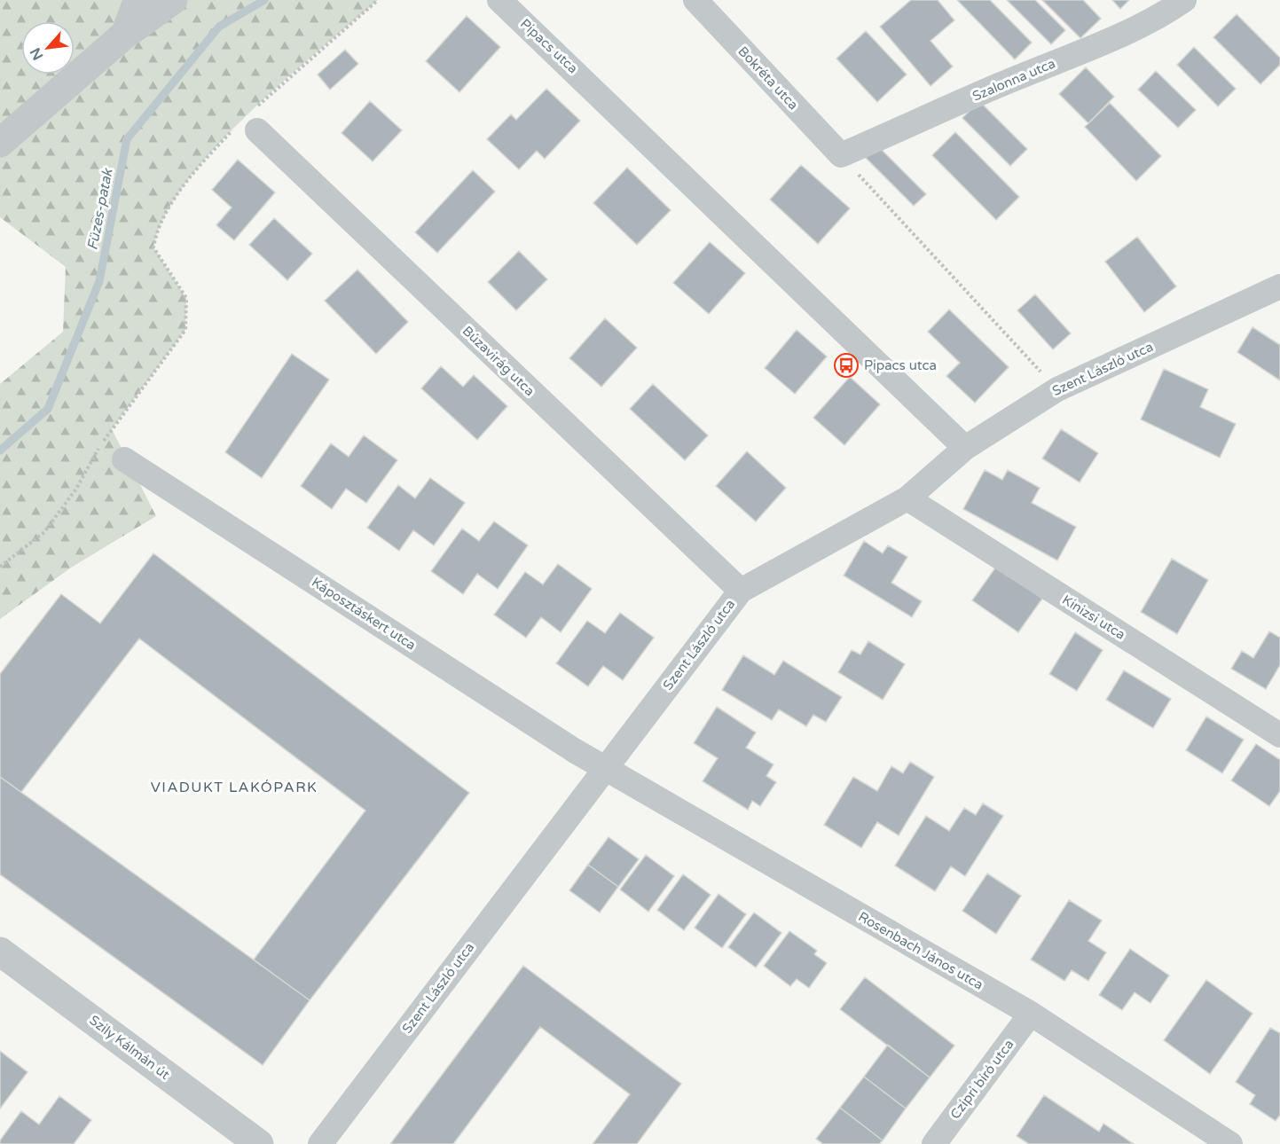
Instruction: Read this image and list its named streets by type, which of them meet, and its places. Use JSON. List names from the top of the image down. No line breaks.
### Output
{"streets":{"street":["Pipacs utca","Bokréta utca","Szalonna utca","Búzavirág utca","Szent László utca","Káposztáskert utca","Kinizsi utca","Rosenbach János utca","Szily Kálmán út","Czipri bíró utca"]},"crossings":[["Pipacs utca","Szent László utca"],["Bokréta utca","Szalonna utca"],["Búzavirág utca","Szent László utca"],["Szent László utca","Káposztáskert utca"],["Szent László utca","Kinizsi utca"],["Szent László utca","Rosenbach János utca"],["Káposztáskert utca","Rosenbach János utca"],["Rosenbach János utca","Czipri bíró utca"]],"districts":["VIADUKT LAKÓPARK"],"water":["Füzes-patak"],"places":{"bus stop":["Pipacs utca"]},"north":"bottom left"}
